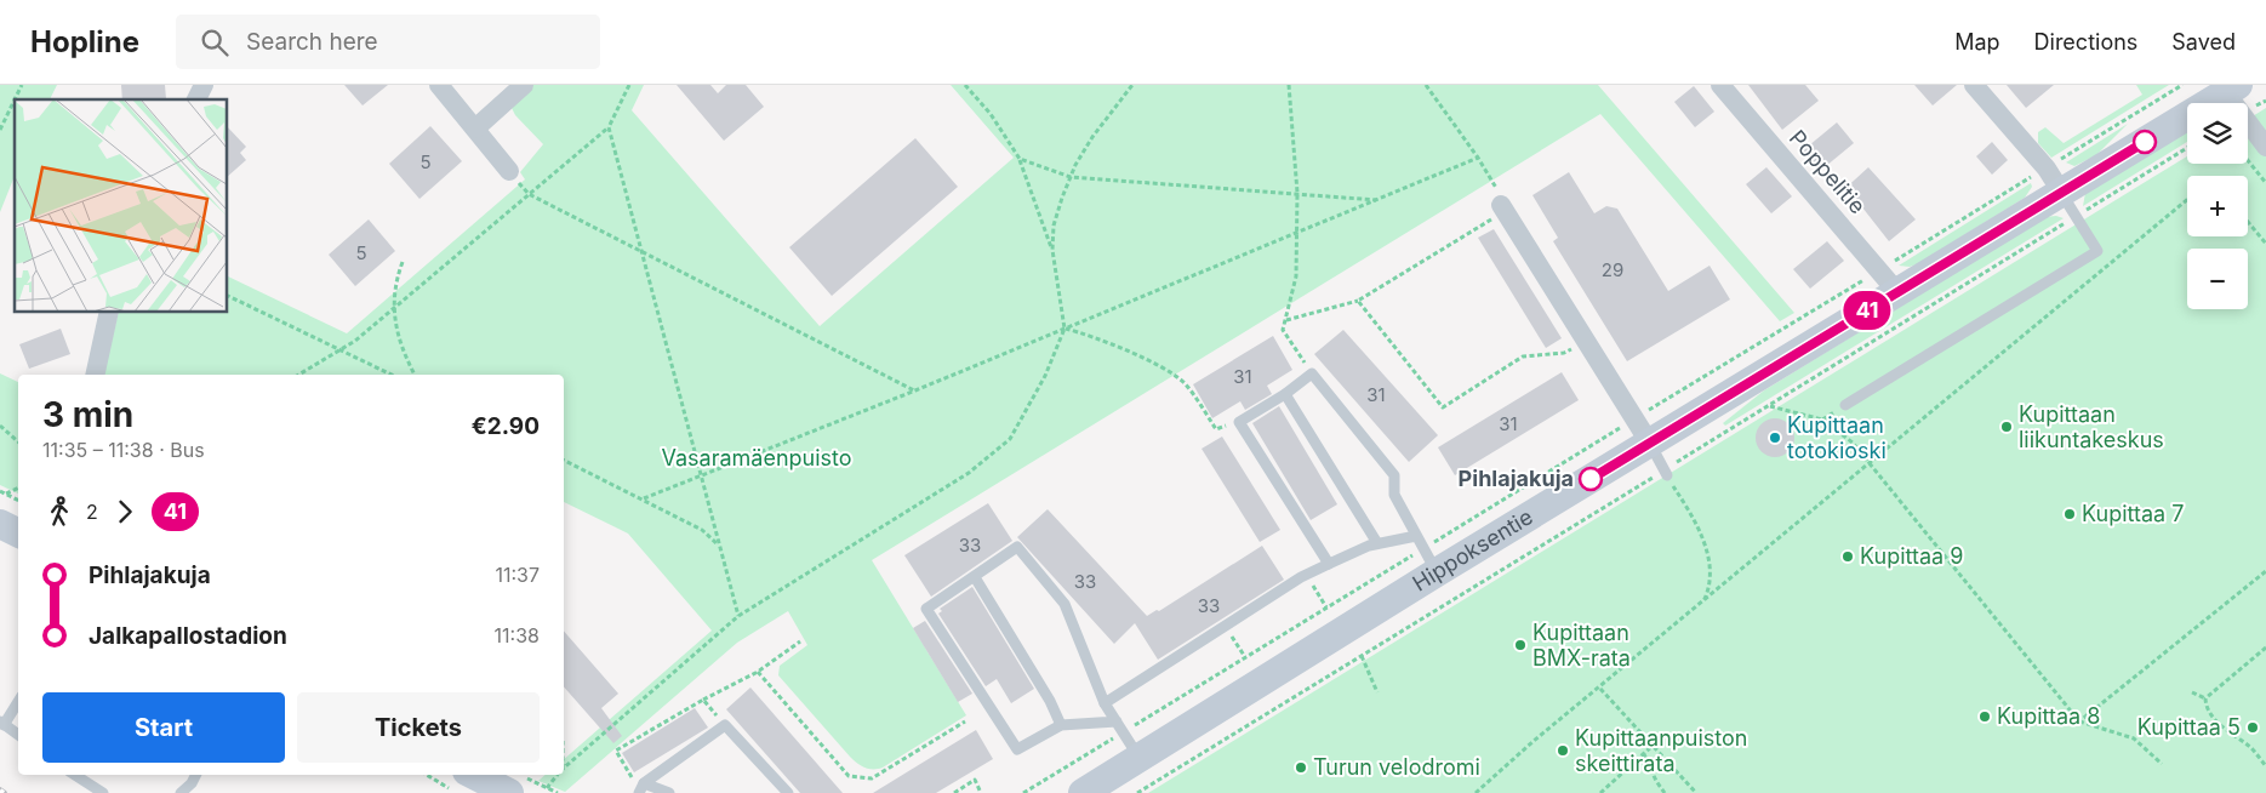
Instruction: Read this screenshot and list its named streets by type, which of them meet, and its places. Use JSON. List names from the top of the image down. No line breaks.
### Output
{"streets":{"street":["Poppelitie","Hippoksentie"]},"crossings":[["Poppelitie","Hippoksentie"]],"parks":["Vasaramäenpuisto"],"places":["Kupittaan liikuntakeskus","Kupittaan totokioski","Pihlajakuja","Kupittaa 7","Kupittaa 9","Kupittaan BMX-rata","Kupittaa 8","Kupittaa 5","Kupittaanpuiston skeittirata","Turun velodromi"],"lines":["bus line 41"],"house_numbers":["5","5","29","31","31","31","33","33","33"],"page":{"header":"Hopline","search":"Search here","nav":["Map","Directions","Saved"],"on_map":"41","map_buttons":["+","−"],"heading":["3 min","11:35 – 11:38 · Bus","€2.90"],"legs":["2","41"],"list":[{"name":"Pihlajakuja","value":"11:37"},{"name":"Jalkapallostadion","value":"11:38"}],"buttons":["Start","Tickets"]}}
